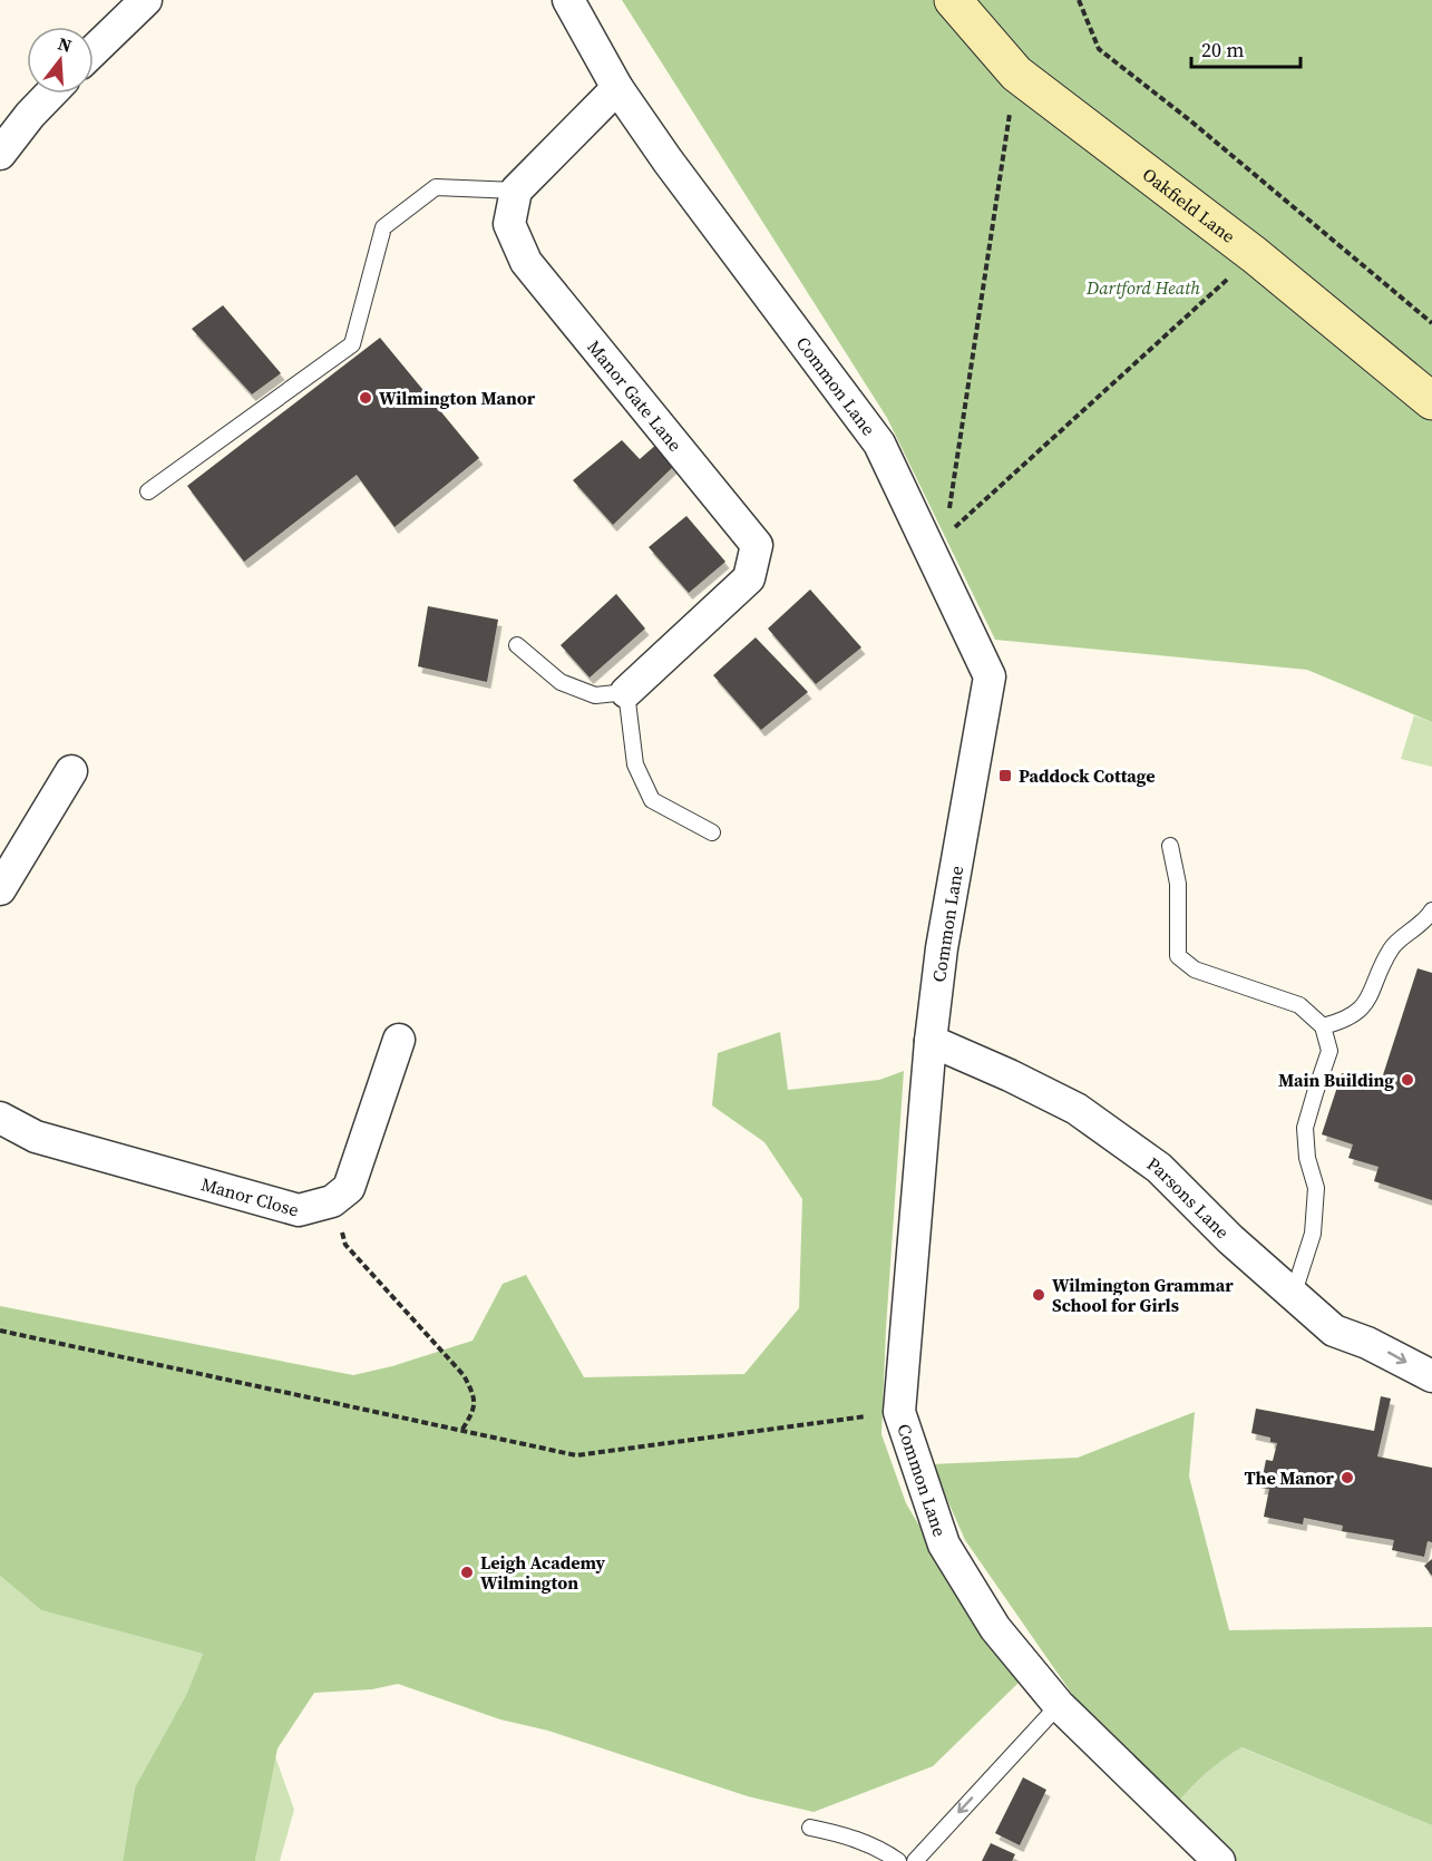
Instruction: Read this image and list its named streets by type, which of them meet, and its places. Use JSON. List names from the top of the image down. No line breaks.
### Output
{"streets":{"street":["Oakfield Lane","Common Lane","Manor Gate Lane","Manor Close","Parsons Lane"]},"crossings":[["Common Lane","Parsons Lane"]],"parks":["Dartford Heath"],"places":{"other":["Wilmington Manor","Main Building","Wilmington Grammar School for Girls","The Manor","Leigh Academy Wilmington"],"transit":["Paddock Cottage"]},"scale_bar":"20 m","north":"top"}
